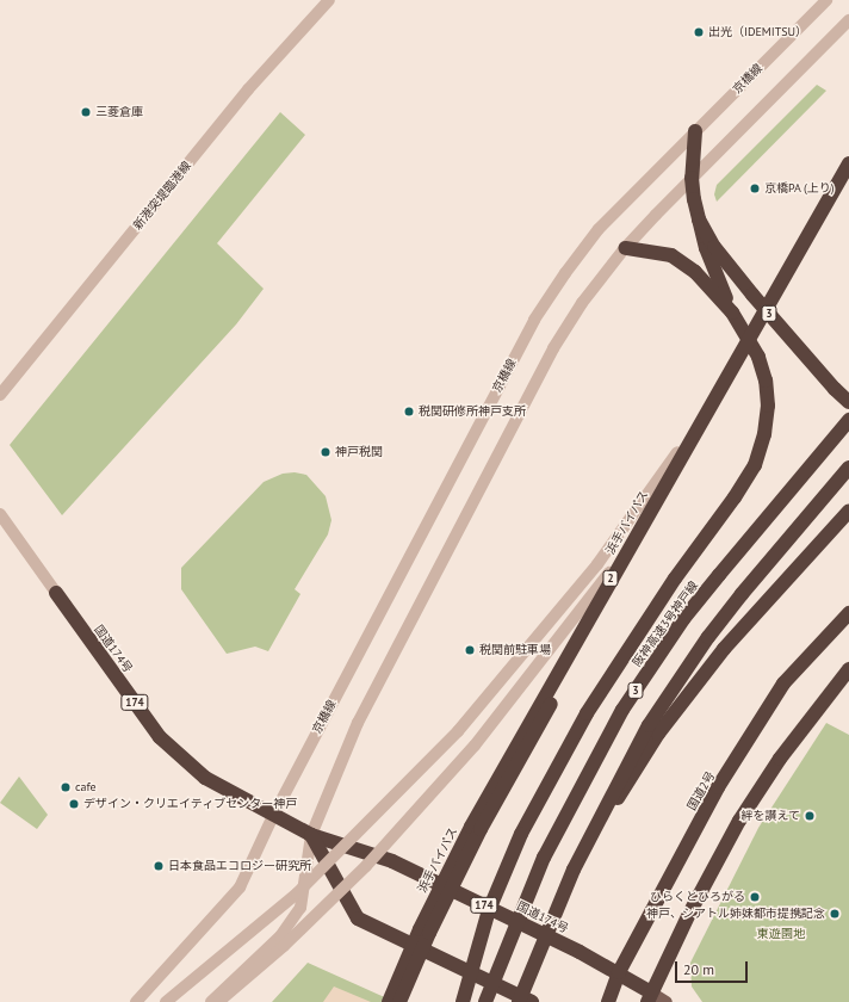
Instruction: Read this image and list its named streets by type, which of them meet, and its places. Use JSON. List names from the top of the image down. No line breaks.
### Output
{"streets":{"highway":["3","浜手バイパス","2","阪神高速3号神戸線","国道174号","174","国道2号"],"street":["京橋線","新港突堤臨港線"]},"crossings":[["京橋線","3"],["京橋線","国道174号"],["国道174号","国道2号"]],"parks":["東遊園地"],"places":["出光（IDEMITSU）","三菱倉庫","京橋PA (上り)","税関研修所神戸支所","神戸税関","税関前駐車場","cafe","デザイン・クリエイティブセンター神戸","絆を讃えて","日本食品エコロジー研究所","ひらくとひろがる","神戸、シアトル姉妹都市提携記念"],"scale_bar":"20 m"}
